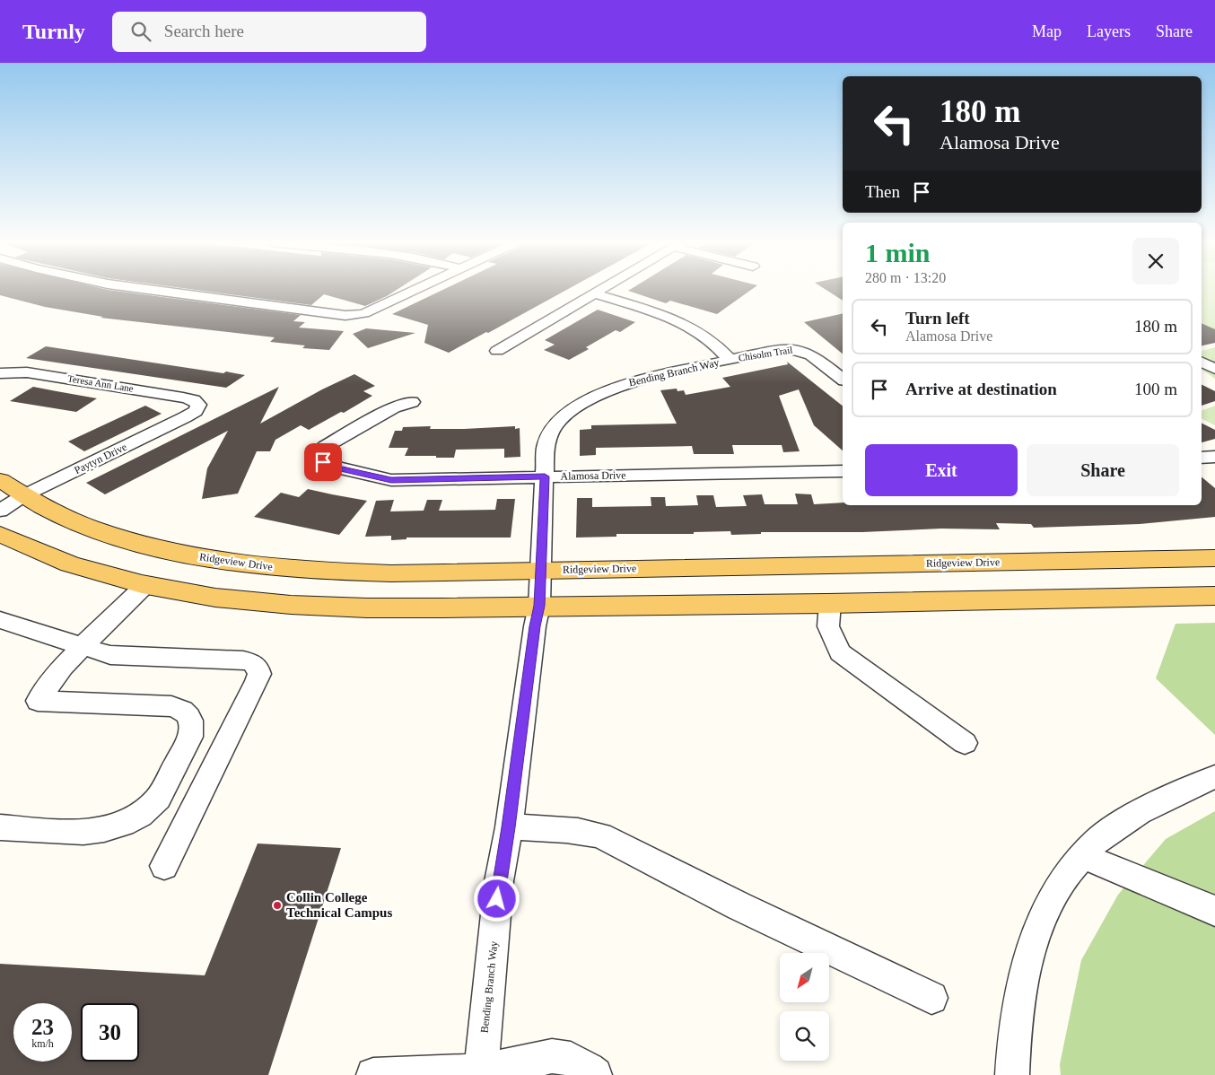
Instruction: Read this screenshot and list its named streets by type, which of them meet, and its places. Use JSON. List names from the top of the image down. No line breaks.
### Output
{"streets":{"main road":["Ridgeview Drive"],"street":["Chisolm Trail","Bending Branch Way","Teresa Ann Lane","Paytyn Drive","Alamosa Drive"]},"crossings":[["Chisolm Trail","Bending Branch Way"],["Bending Branch Way","Alamosa Drive"],["Bending Branch Way","Ridgeview Drive"],["Teresa Ann Lane","Paytyn Drive"],["Paytyn Drive","Ridgeview Drive"]],"places":["Collin College Technical Campus"],"north":"bottom left","page":{"header":"Turnly","search":"Search here","nav":["Map","Layers","Share"],"turn":["180 m","Alamosa Drive"],"then":"Then","heading":["1 min","280 m · 13:20"],"list":[{"name":"Turn left","note":"Alamosa Drive","value":"180 m"},{"name":"Arrive at destination","value":"100 m"}],"buttons":["Exit","Share"],"speed":"23 km/h","limit":"30"}}
